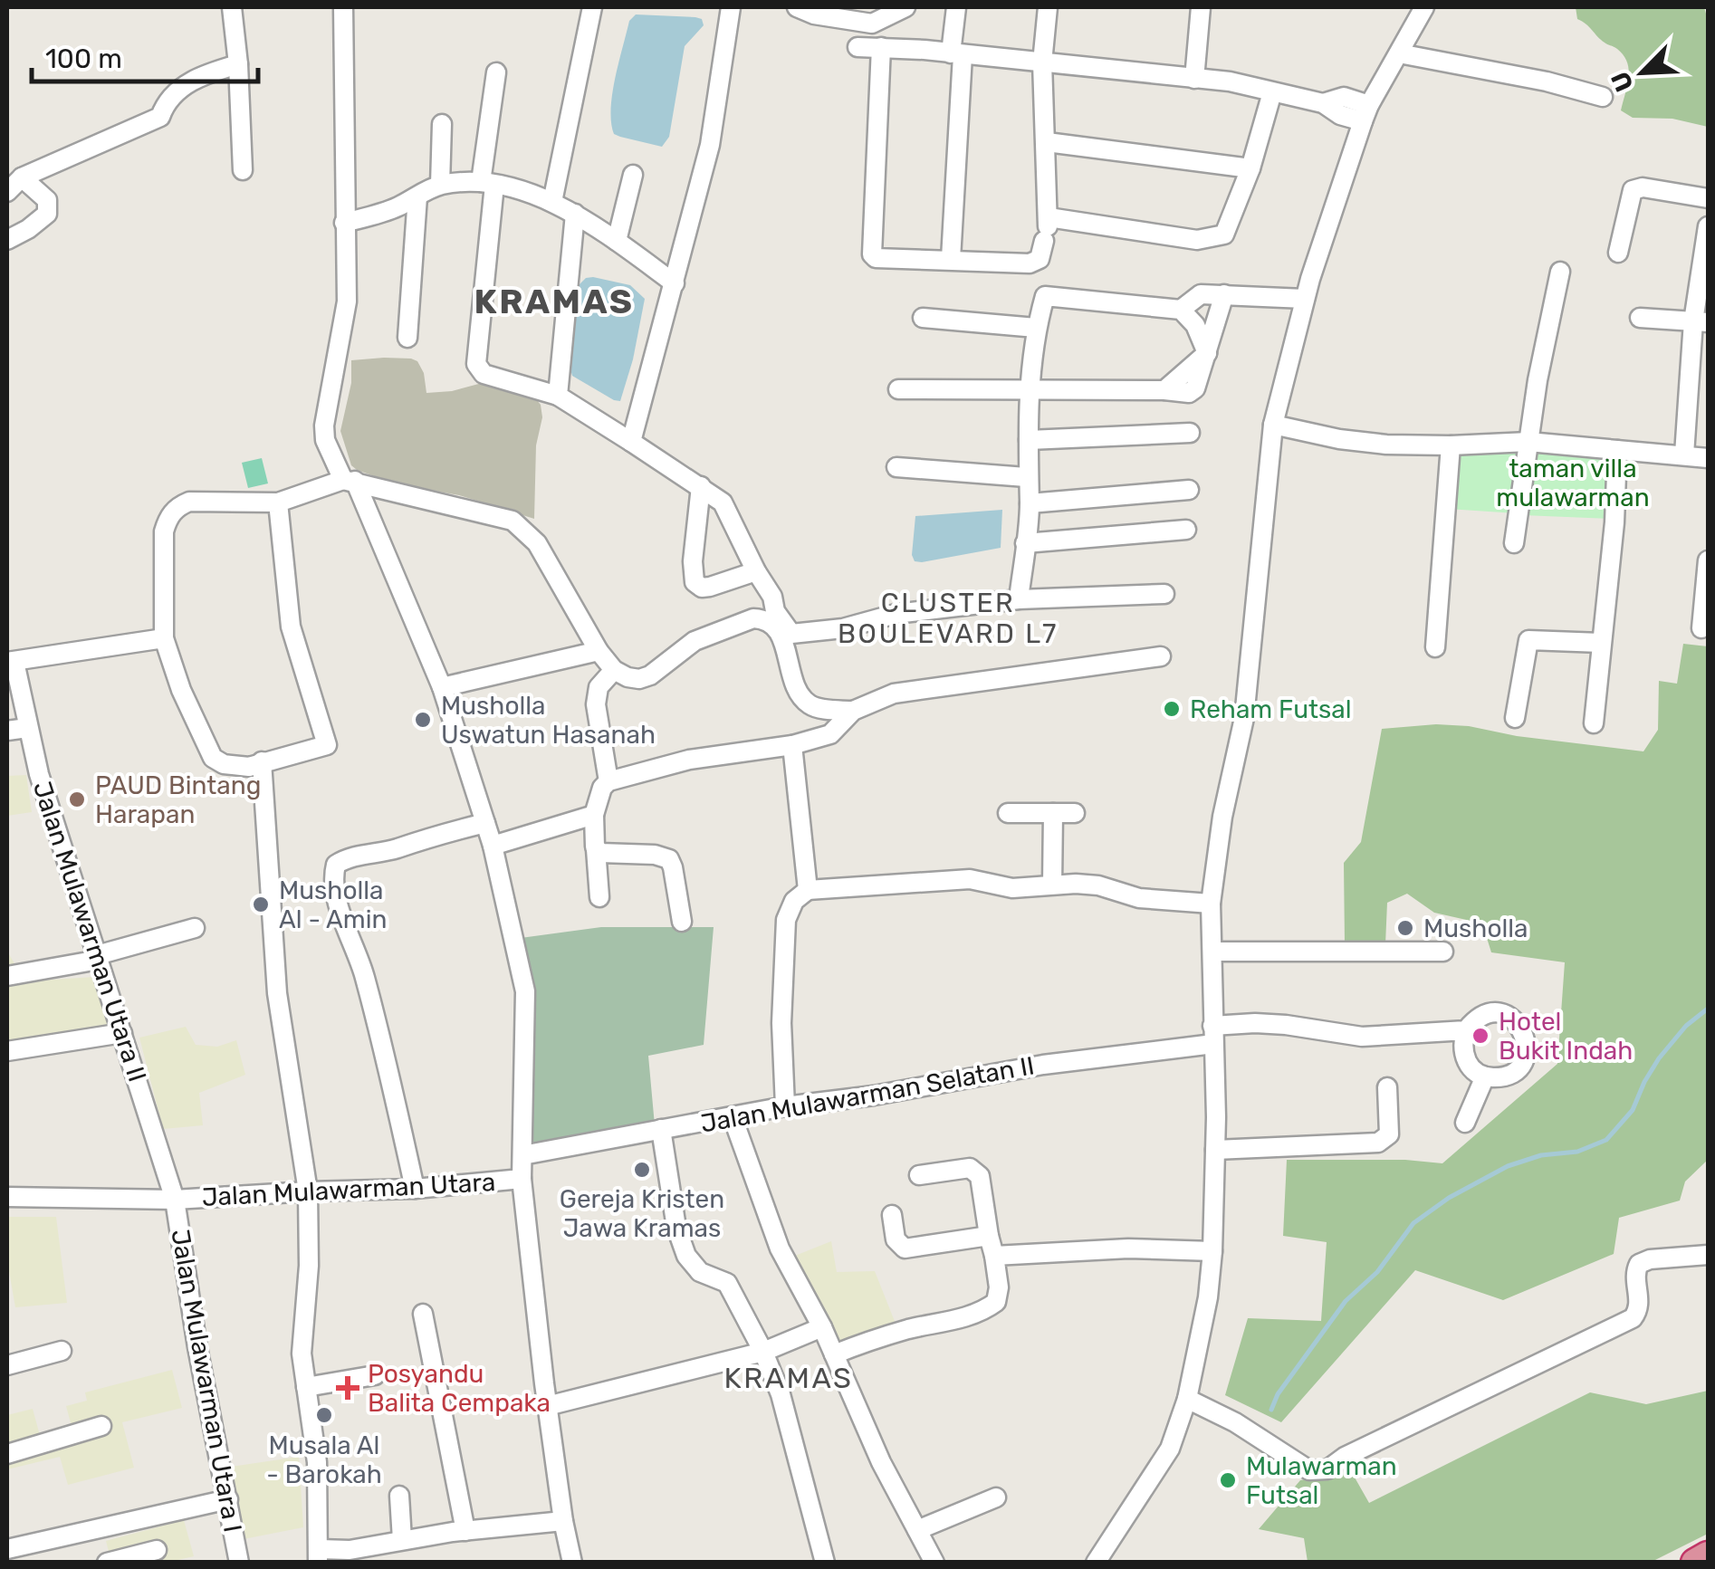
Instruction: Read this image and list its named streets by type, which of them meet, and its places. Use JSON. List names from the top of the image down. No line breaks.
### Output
{"streets":{"street":["Jalan Mulawarman Utara II","Jalan Mulawarman Selatan II","Jalan Mulawarman Utara","Jalan Mulawarman Utara I"]},"crossings":[["Jalan Mulawarman Utara II","Jalan Mulawarman Utara"],["Jalan Mulawarman Utara II","Jalan Mulawarman Utara I"],["Jalan Mulawarman Utara","Jalan Mulawarman Utara I"]],"districts":["KRAMAS","CLUSTER BOULEVARD L7","KRAMAS"],"parks":["taman villa mulawarman"],"places":{"other":["Reham Futsal","Musholla Uswatun Hasanah","PAUD Bintang Harapan","Musholla Al - Amin","Musholla","Hotel Bukit Indah","Gereja Kristen Jawa Kramas","Musala Al - Barokah","Mulawarman Futsal"],"health":["Posyandu Balita Cempaka"]},"scale_bar":"100 m","north":"bottom left"}
